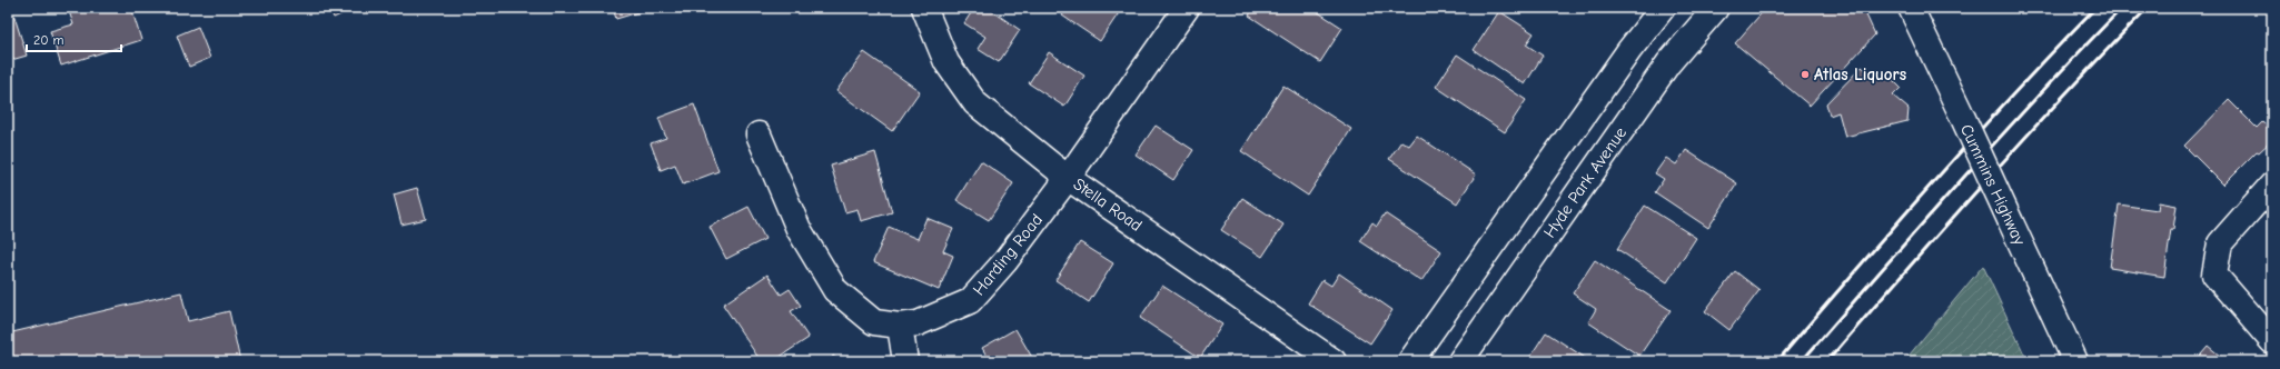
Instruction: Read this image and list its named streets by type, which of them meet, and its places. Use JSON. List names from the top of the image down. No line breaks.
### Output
{"streets":{"street":["Hyde Park Avenue","Cummins Highway","Stella Road","Harding Road"]},"crossings":[["Stella Road","Harding Road"]],"places":["Atlas Liquors"],"scale_bar":"20 m"}
